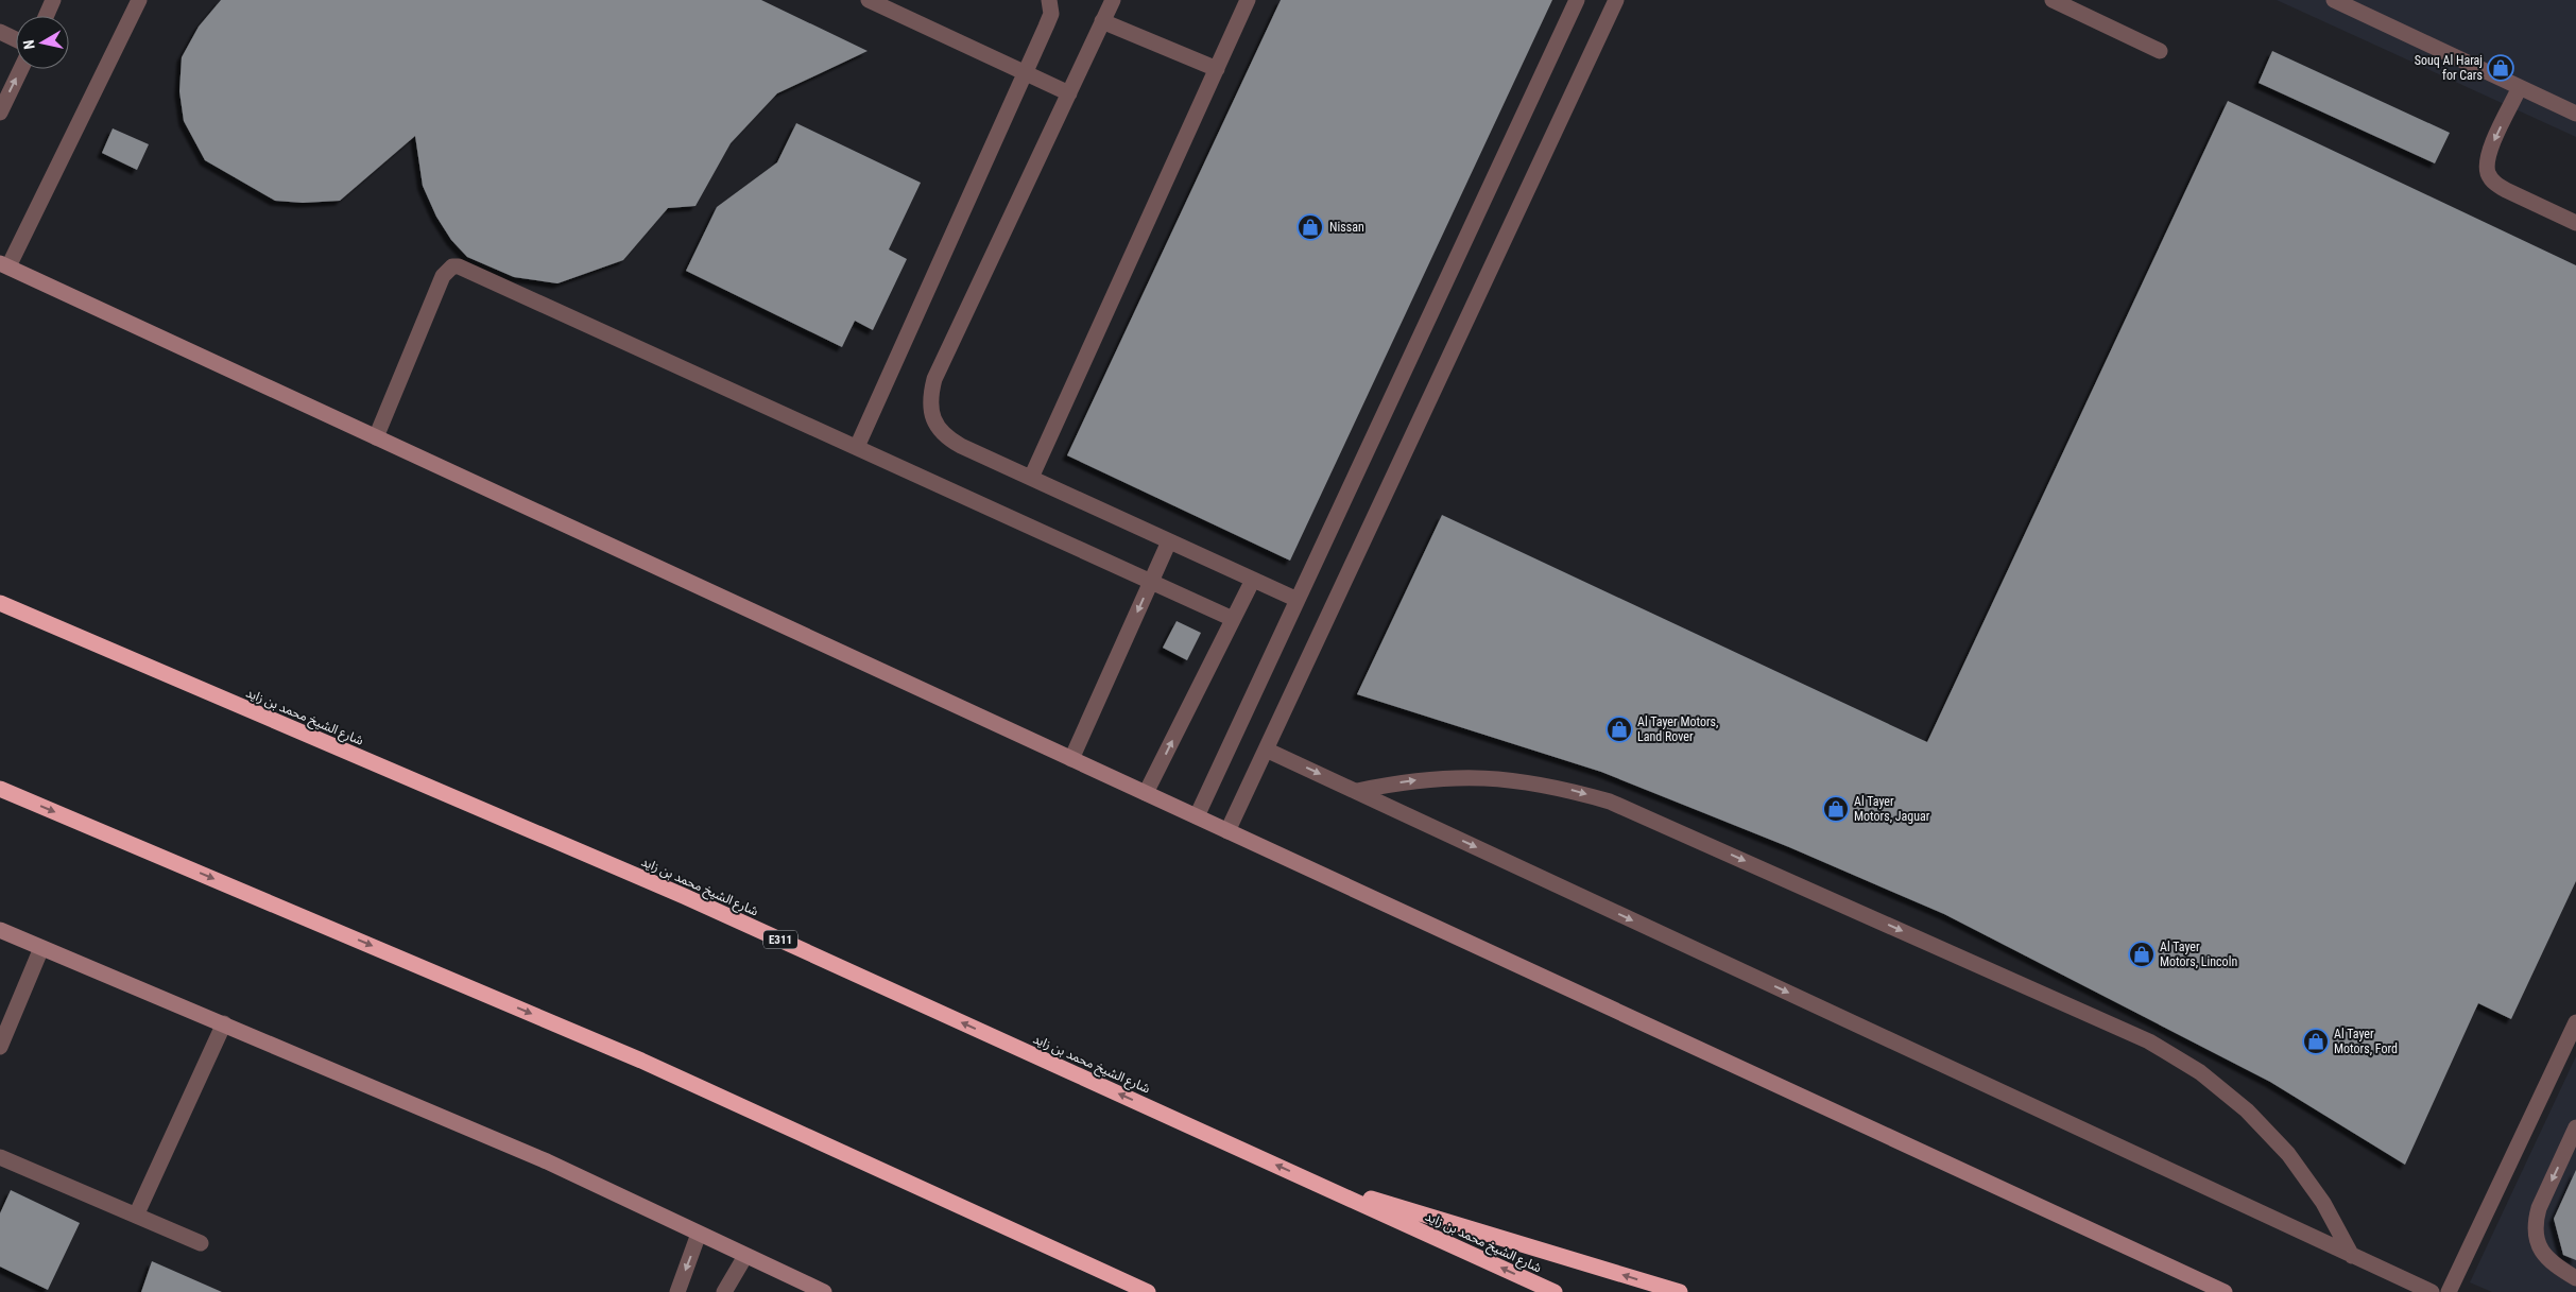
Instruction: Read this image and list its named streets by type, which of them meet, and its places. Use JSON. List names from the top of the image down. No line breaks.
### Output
{"streets":{"highway":["شارع الشيخ محمد بن زايد","E311"]},"one_way":["شارع الشيخ محمد بن زايد"],"places":{"shop":["Souq Al Haraj for Cars","Nissan","Al Tayer Motors, Land Rover","Al Tayer Motors, Jaguar","Al Tayer Motors, Lincoln","Al Tayer Motors, Ford"]},"north":"left"}
